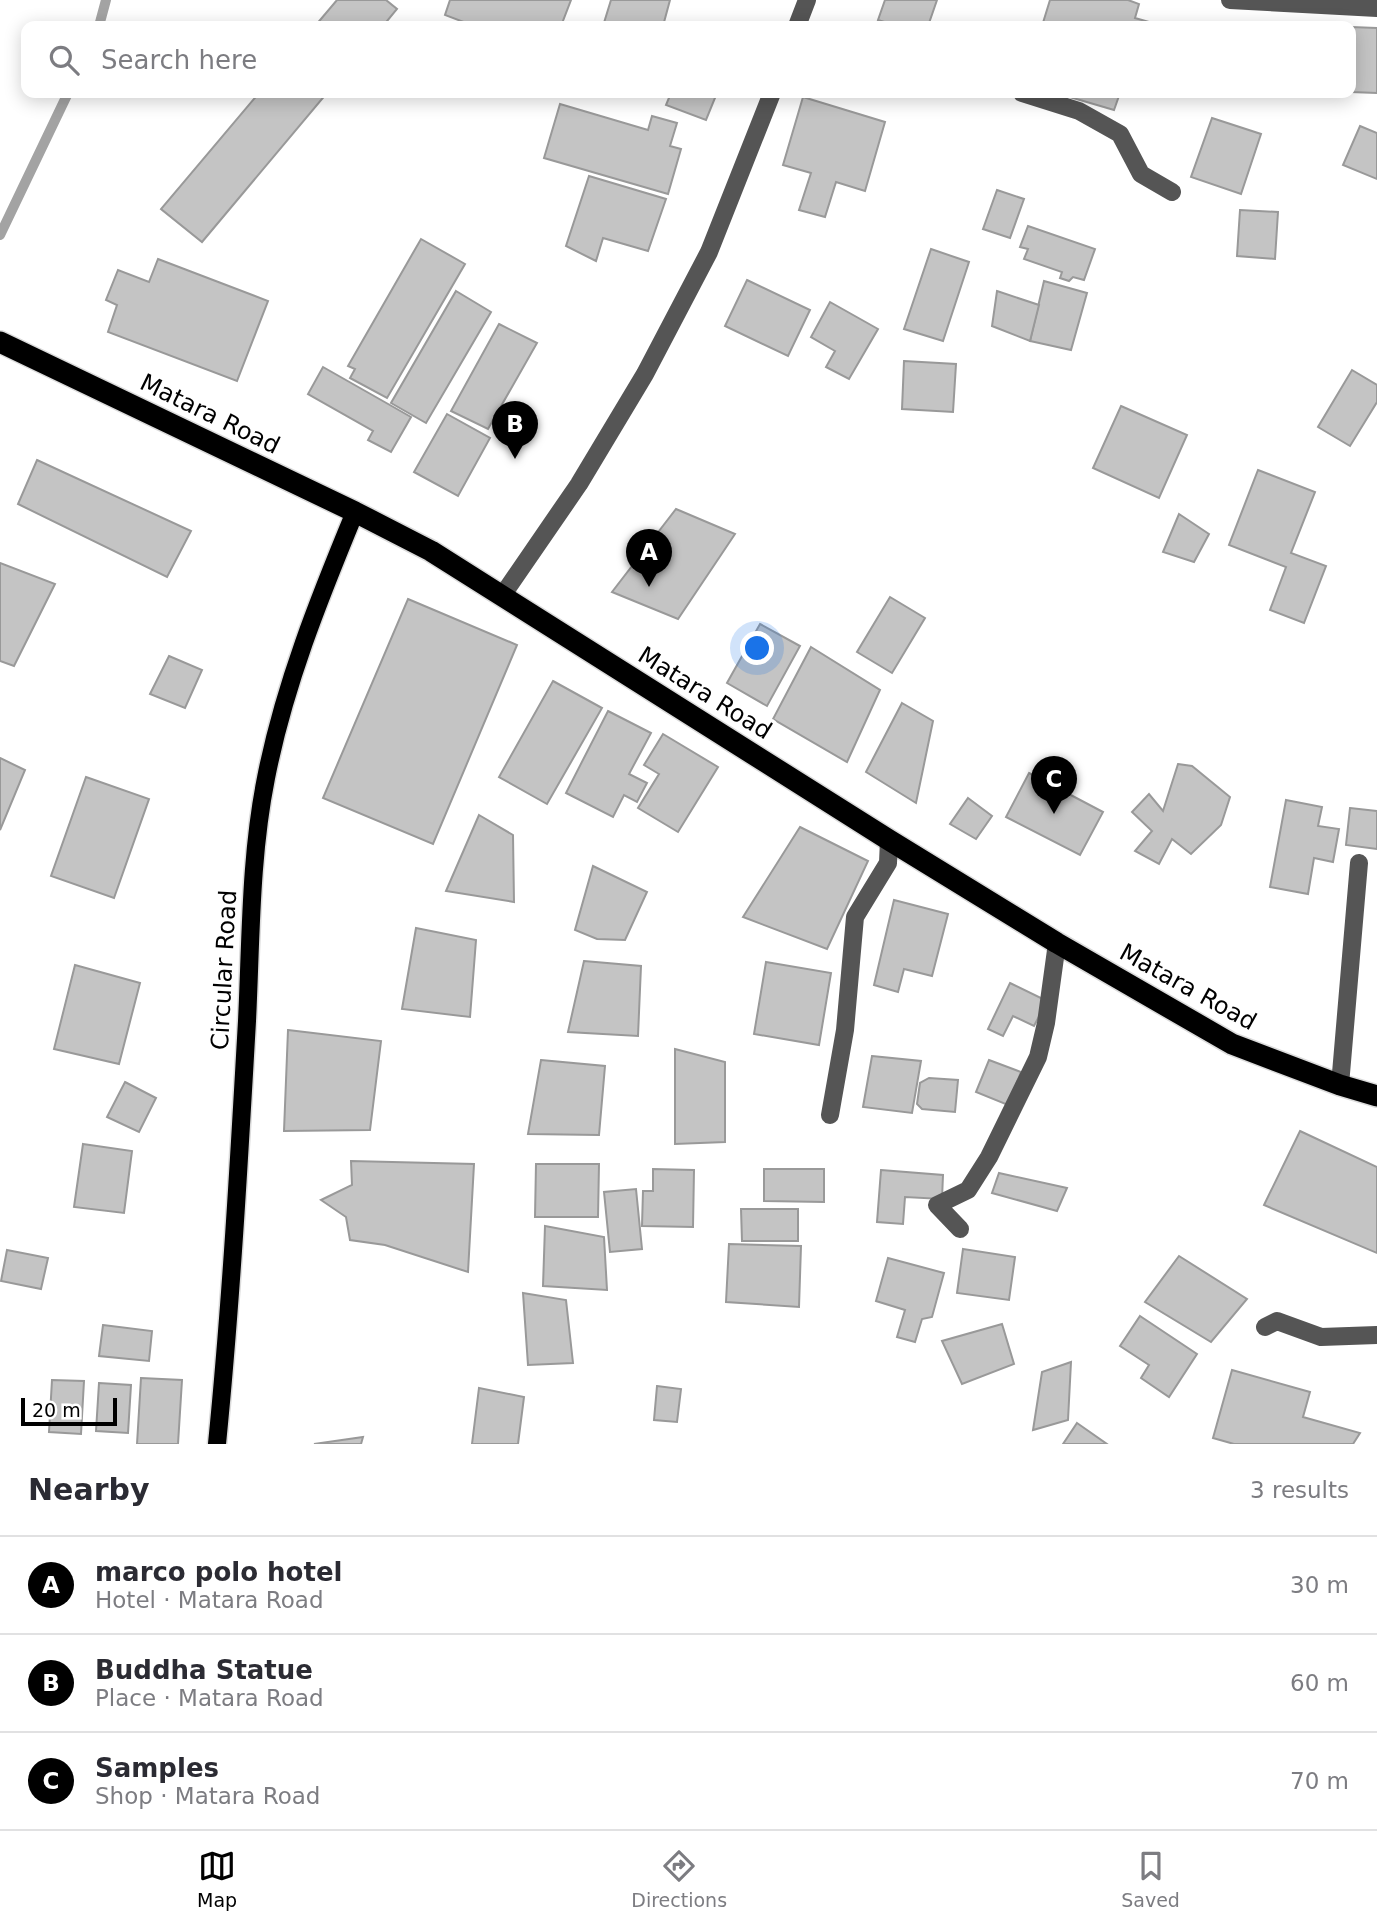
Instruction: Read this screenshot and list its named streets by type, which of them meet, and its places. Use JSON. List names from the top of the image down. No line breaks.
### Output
{"streets":{"highway":["Matara Road"],"main road":["Circular Road"]},"crossings":[["Matara Road","Circular Road"]],"scale_bar":"20 m","page":{"search":"Search here","pins":["B","A","C"],"scale":"20 m","heading":["Nearby","3 results"],"list":[{"mark":"A","name":"marco polo hotel","note":"Hotel · Matara Road","value":"30 m"},{"mark":"B","name":"Buddha Statue","note":"Place · Matara Road","value":"60 m"},{"mark":"C","name":"Samples","note":"Shop · Matara Road","value":"70 m"}],"nav":["Map","Directions","Saved"]}}
